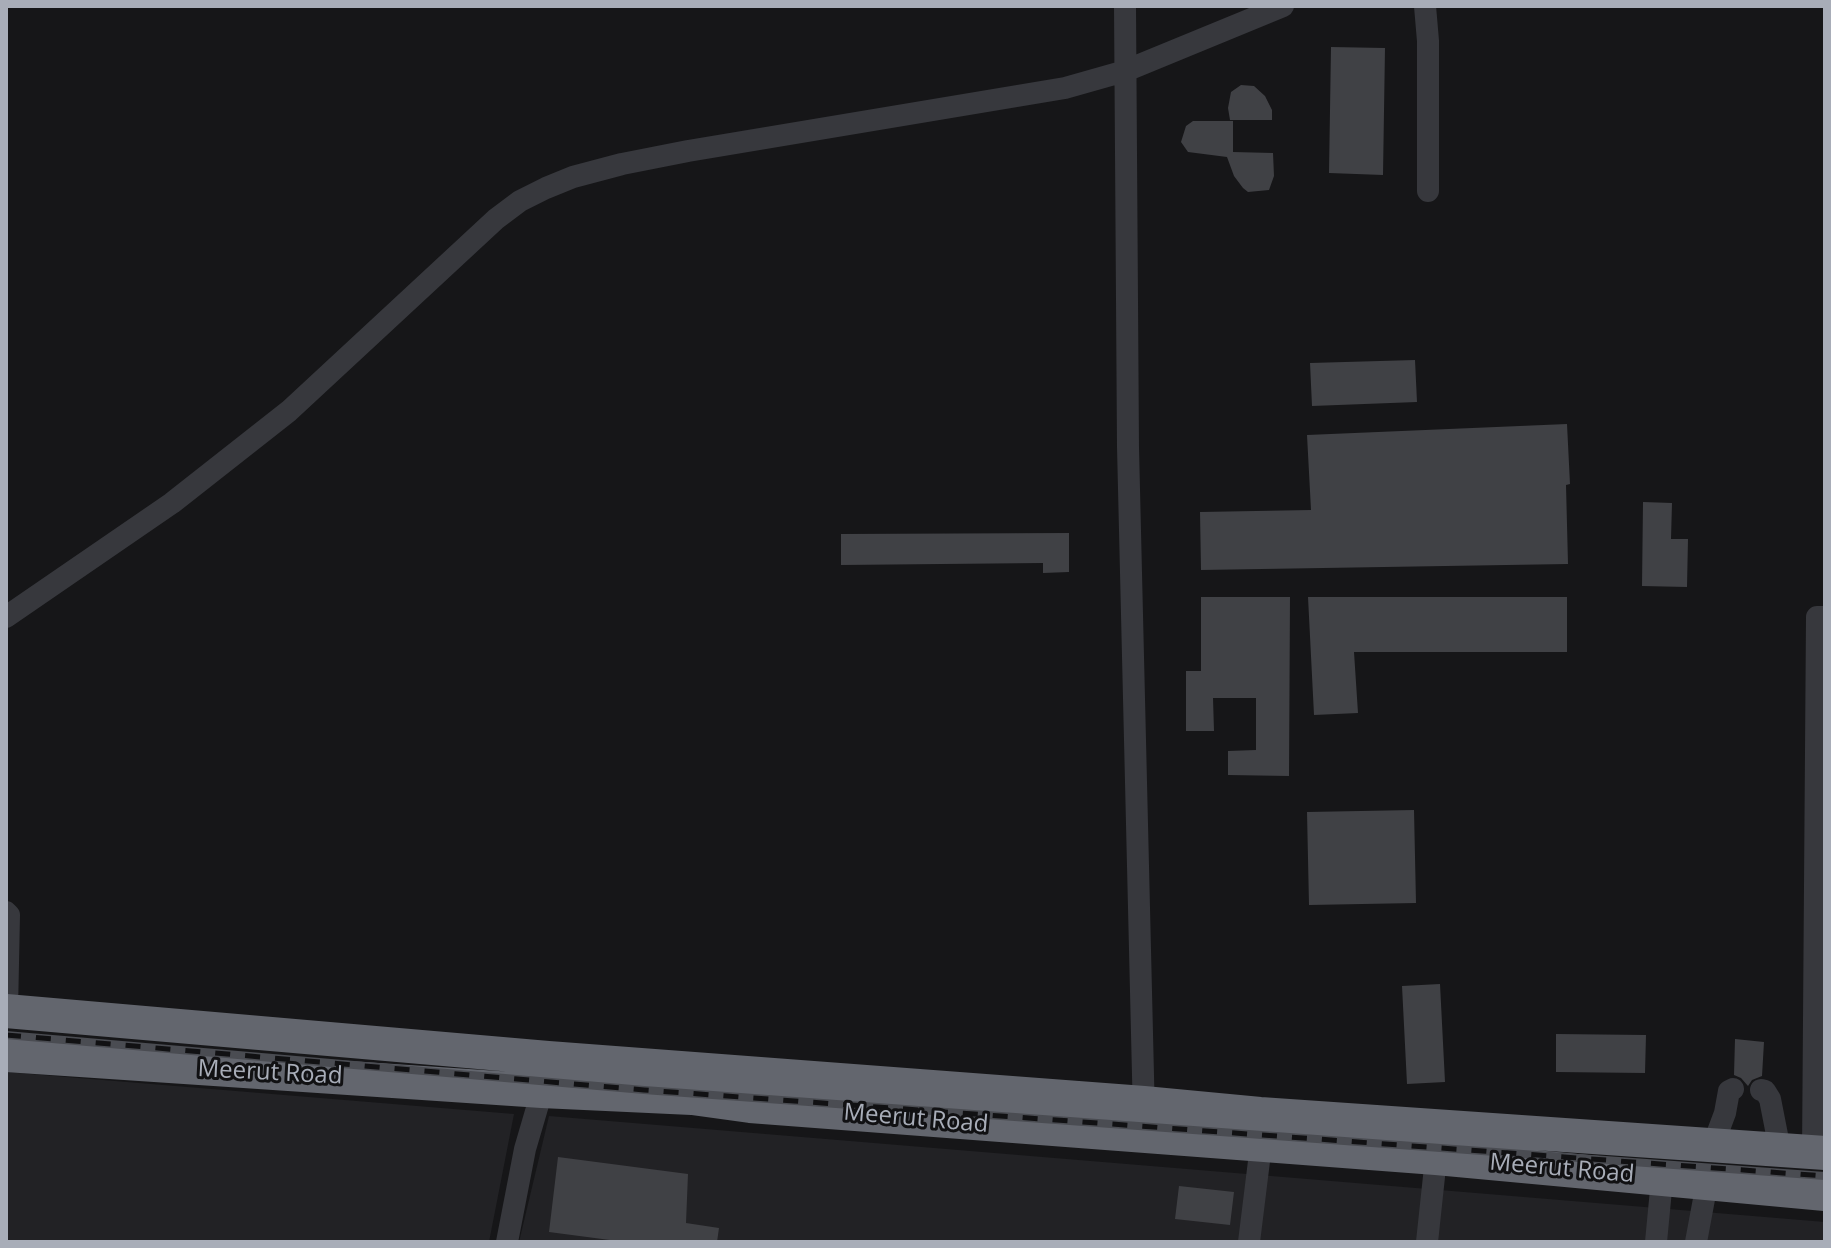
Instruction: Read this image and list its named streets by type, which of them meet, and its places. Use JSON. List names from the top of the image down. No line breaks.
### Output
{"streets":{"highway":["Meerut Road"]}}
